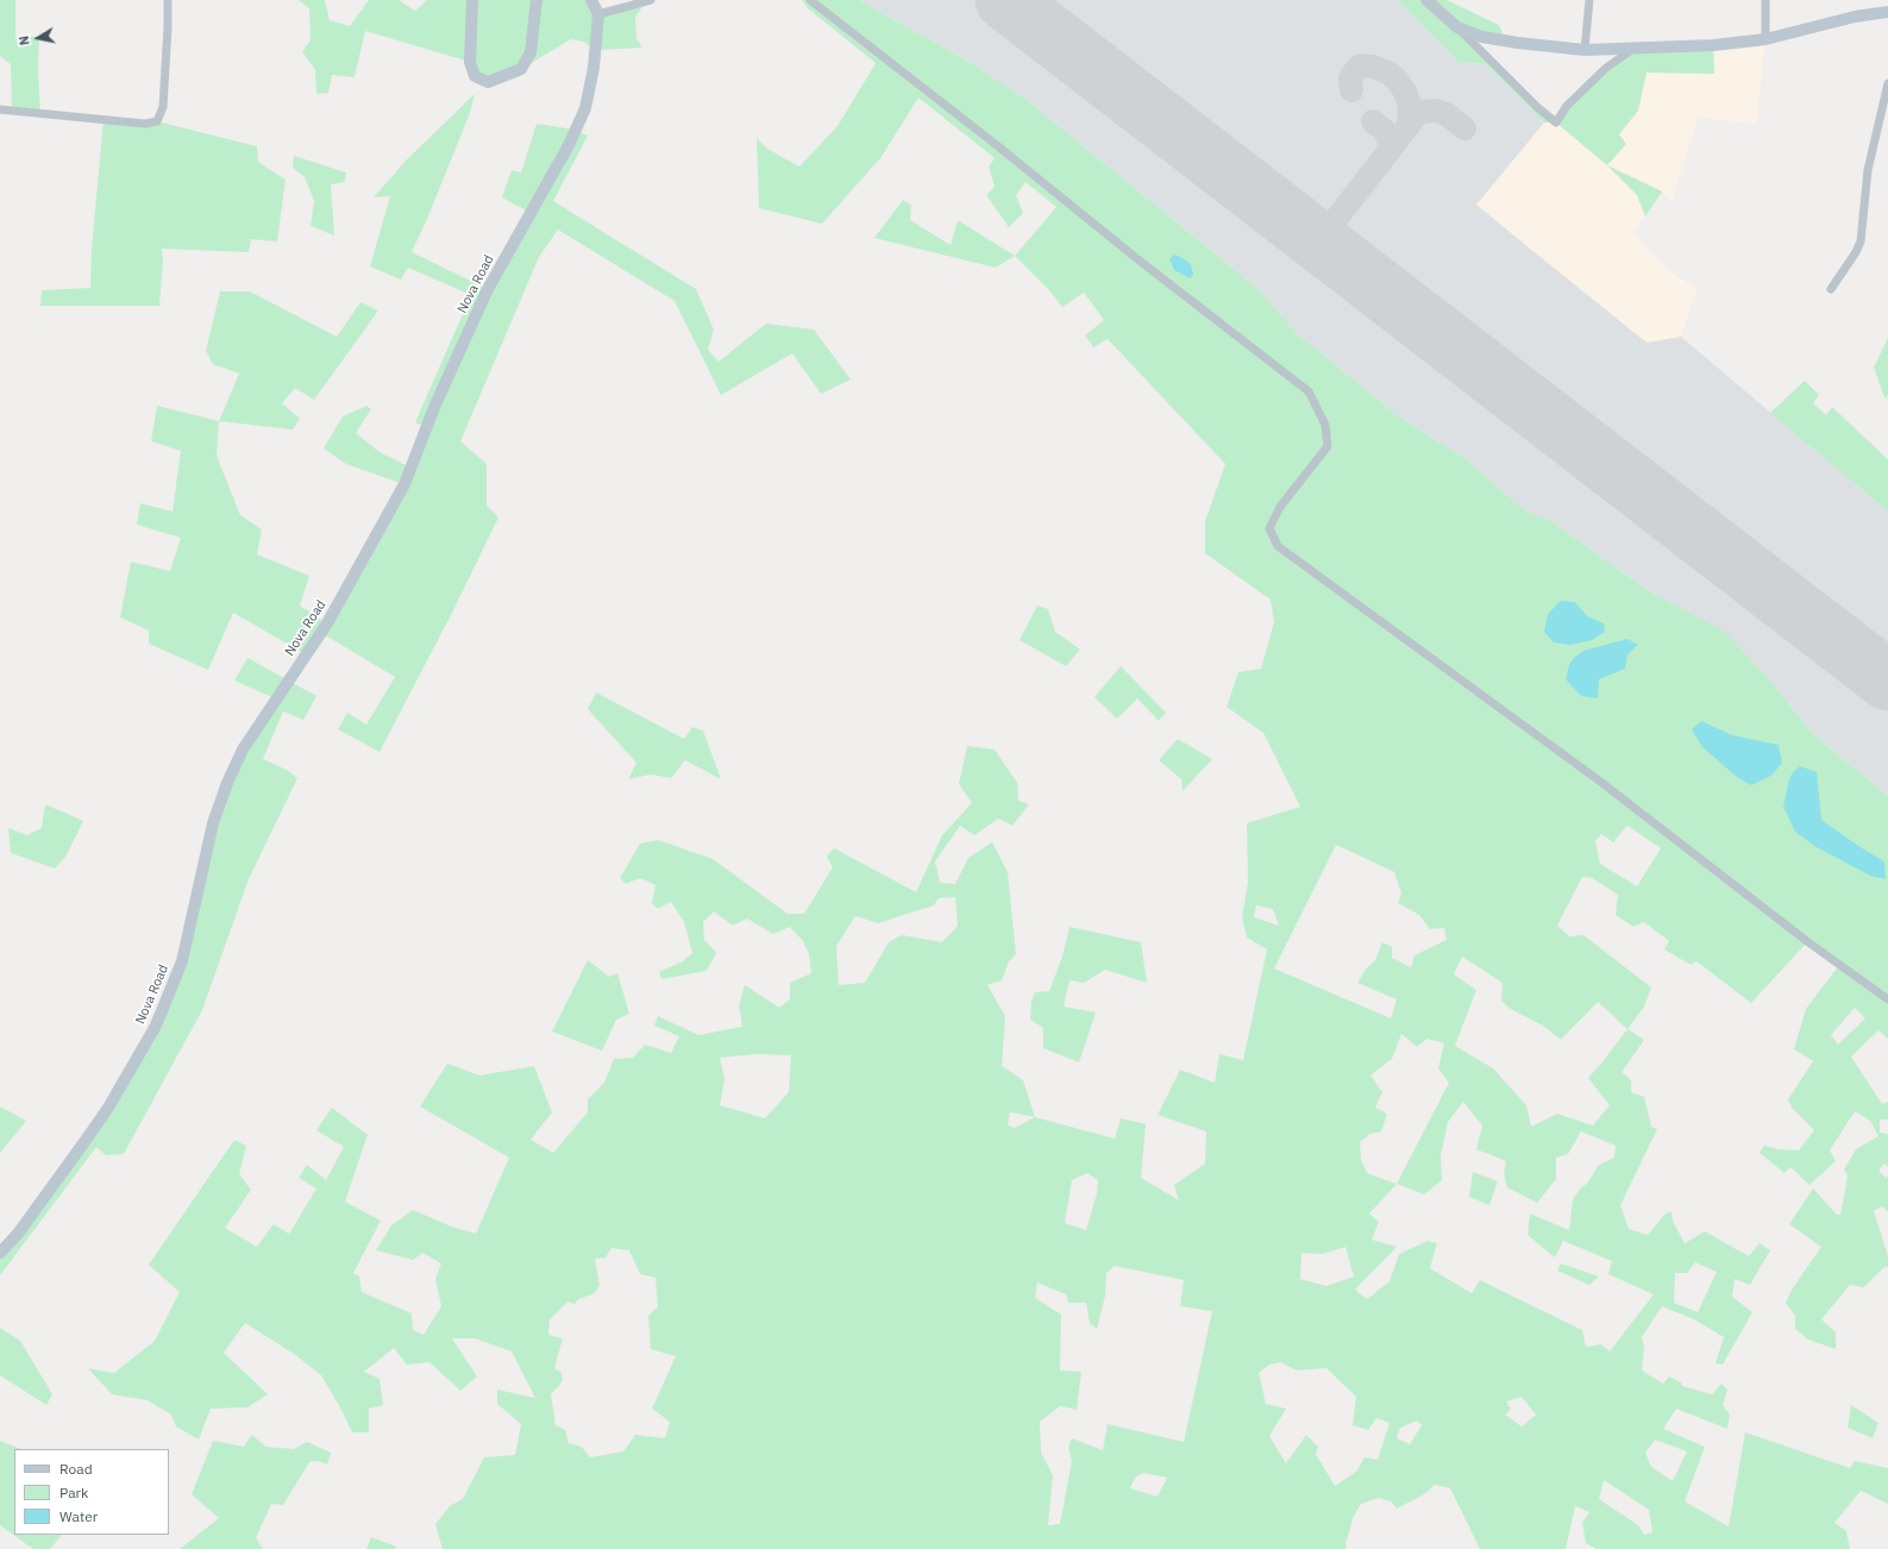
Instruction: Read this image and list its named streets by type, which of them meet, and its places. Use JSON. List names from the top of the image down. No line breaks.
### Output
{"streets":{"street":["Nova Road"]},"legend":["Road","Park","Water"],"north":"left"}
